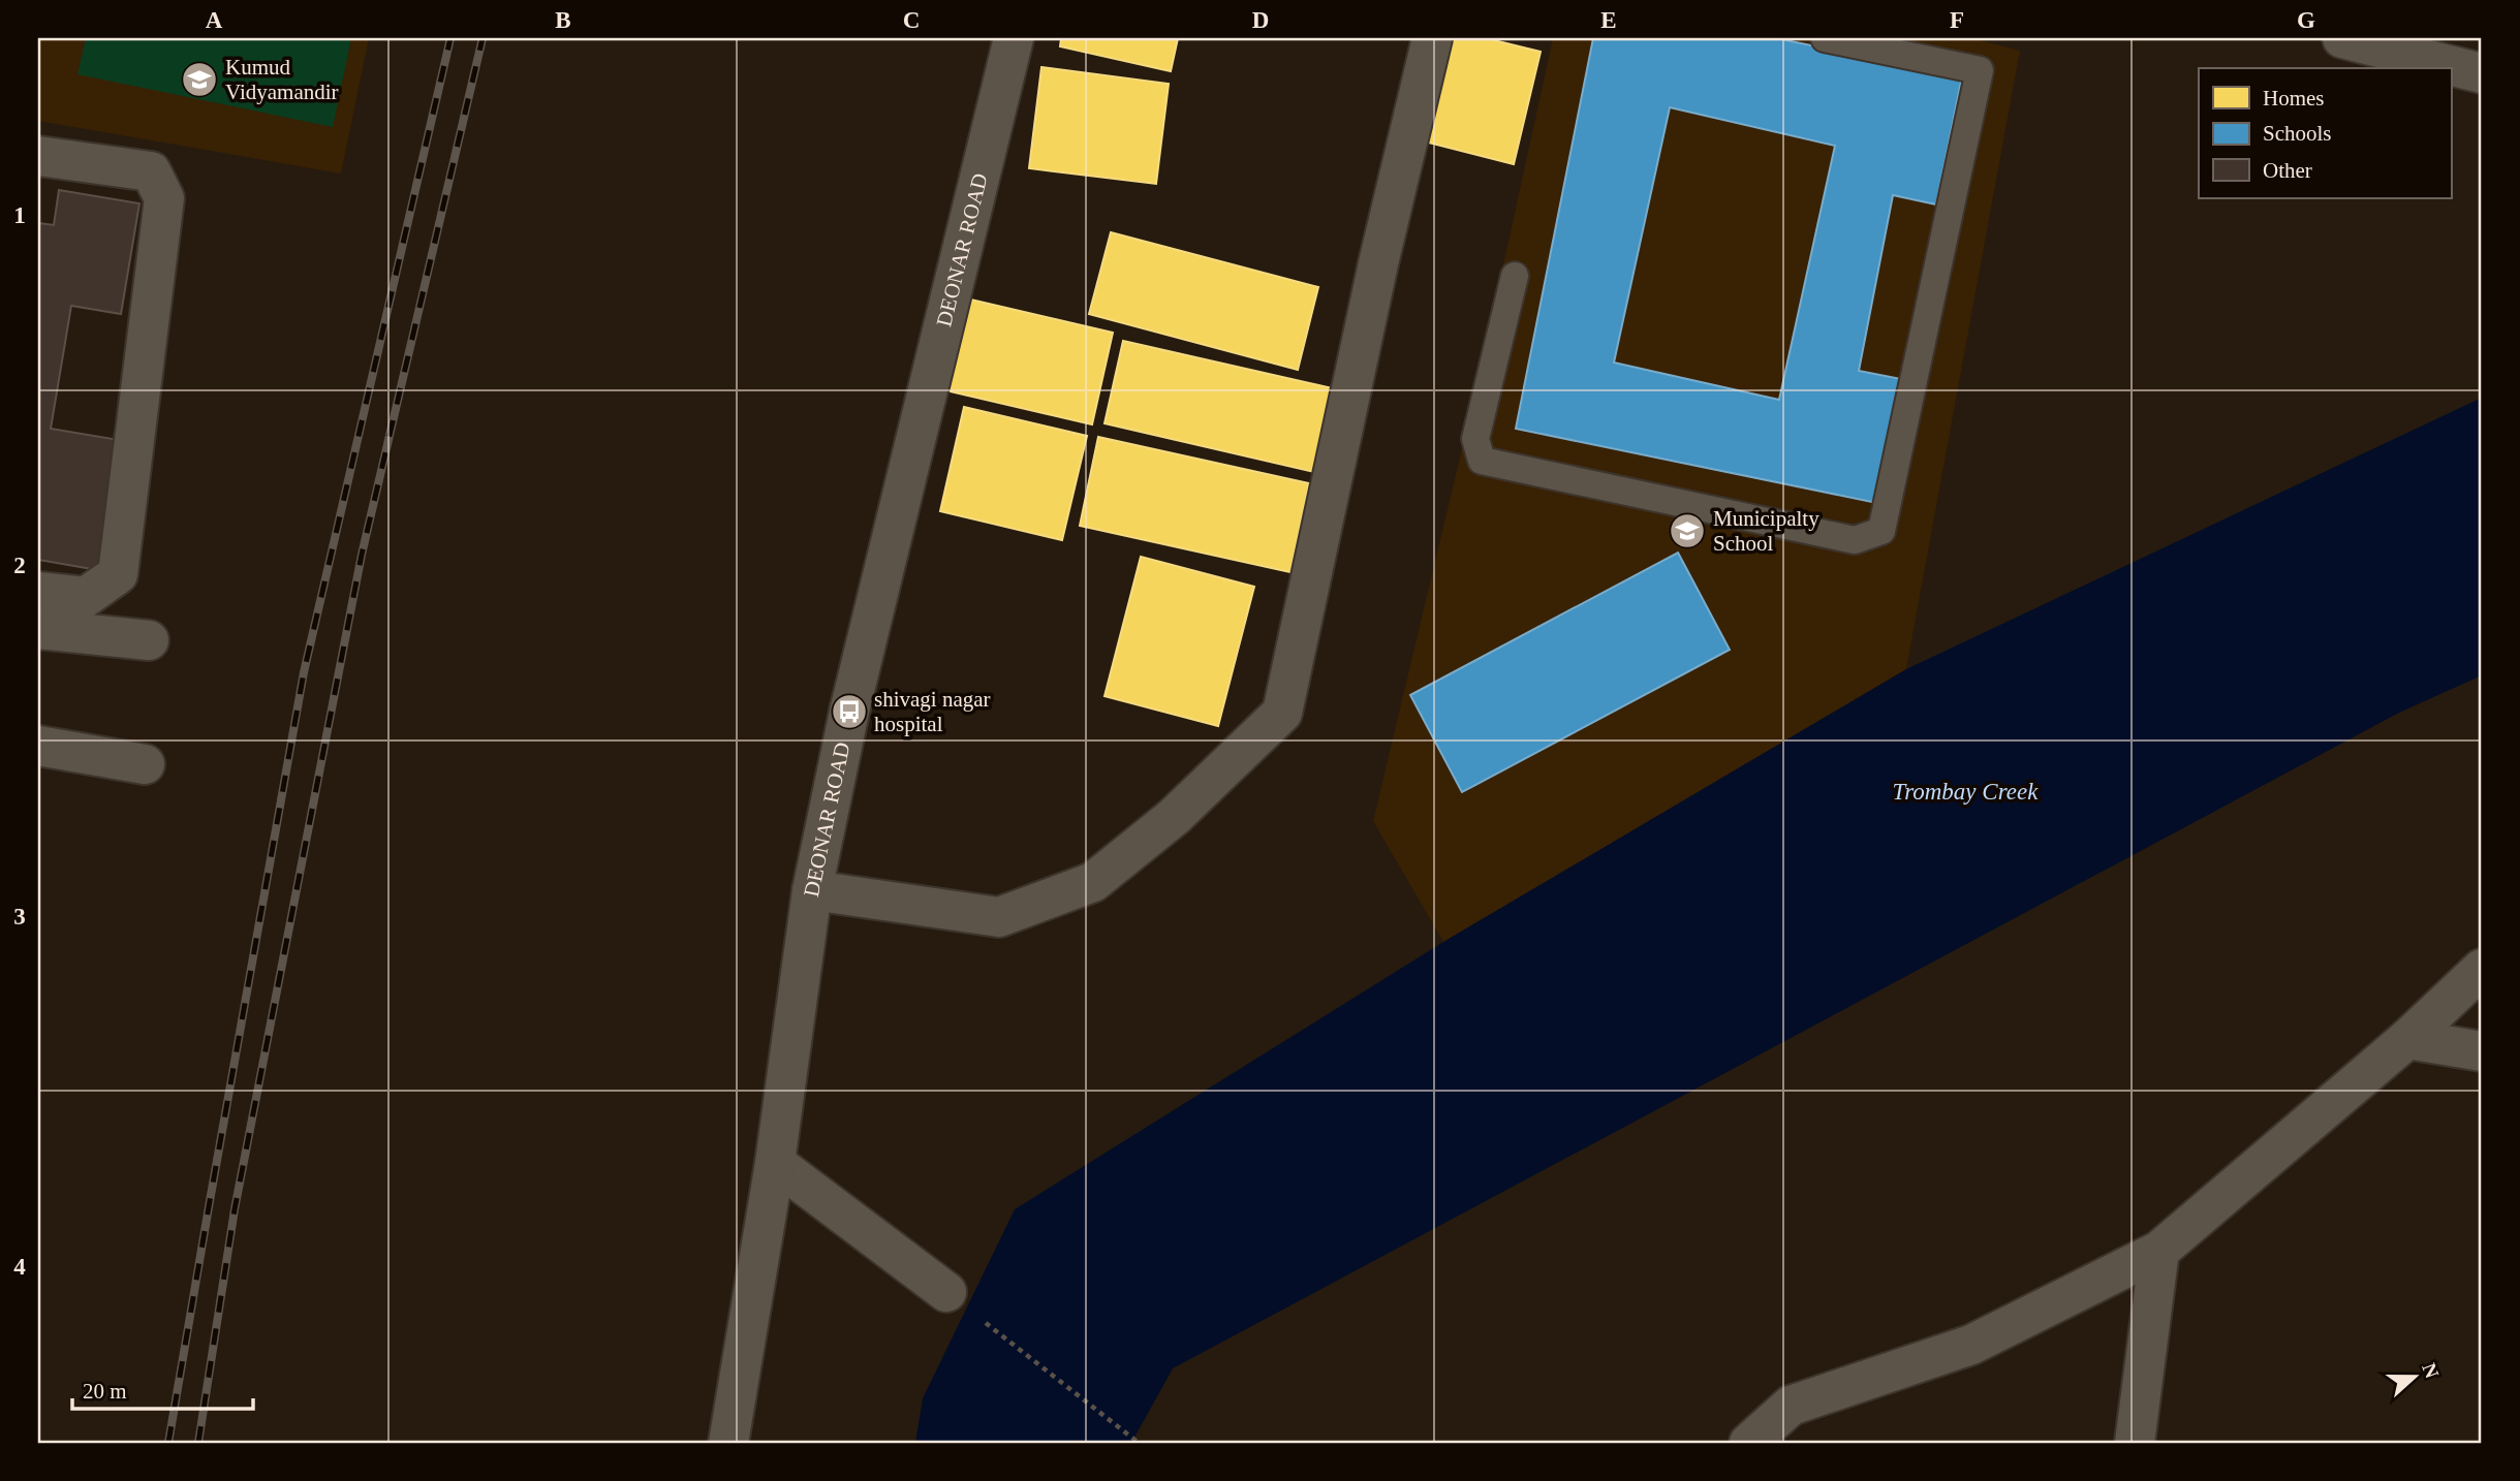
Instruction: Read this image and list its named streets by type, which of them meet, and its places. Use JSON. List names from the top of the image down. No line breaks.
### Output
{"streets":{"street":["DEONAR ROAD"]},"water":["Trombay Creek"],"places":{"school or university":["Kumud Vidyamandir","Municipalty School"],"bus stop":["shivagi nagar hospital"]},"legend":["Homes","Schools","Other"],"scale_bar":"20 m","north":"right","grid":{"columns":["A","B","C","D","E","F","G"],"rows":["1","2","3","4"]}}
